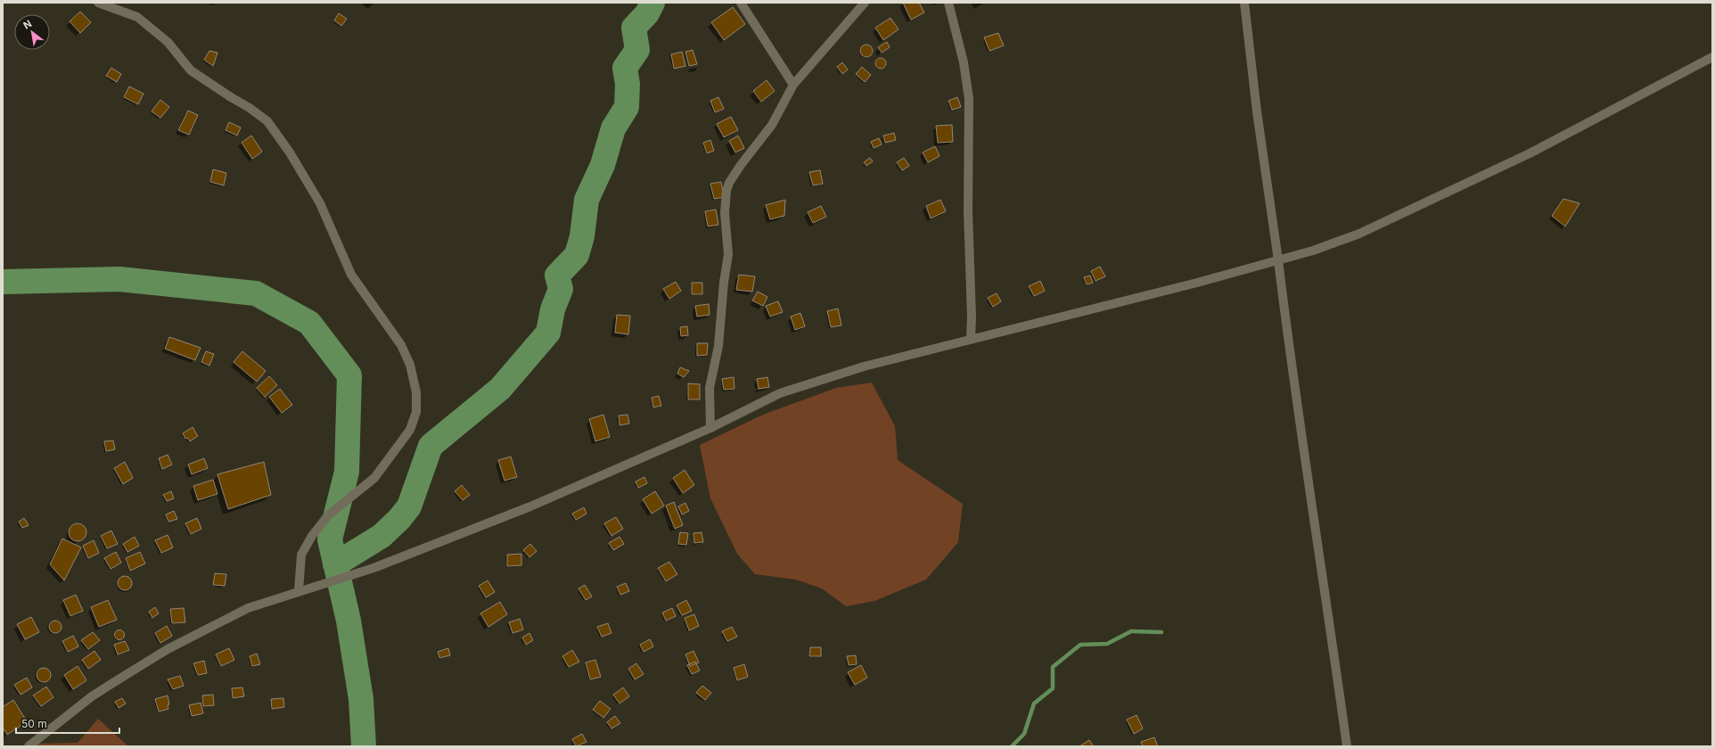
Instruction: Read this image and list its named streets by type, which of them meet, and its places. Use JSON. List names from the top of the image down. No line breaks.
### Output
{"scale_bar":"50 m","north":"top left"}
